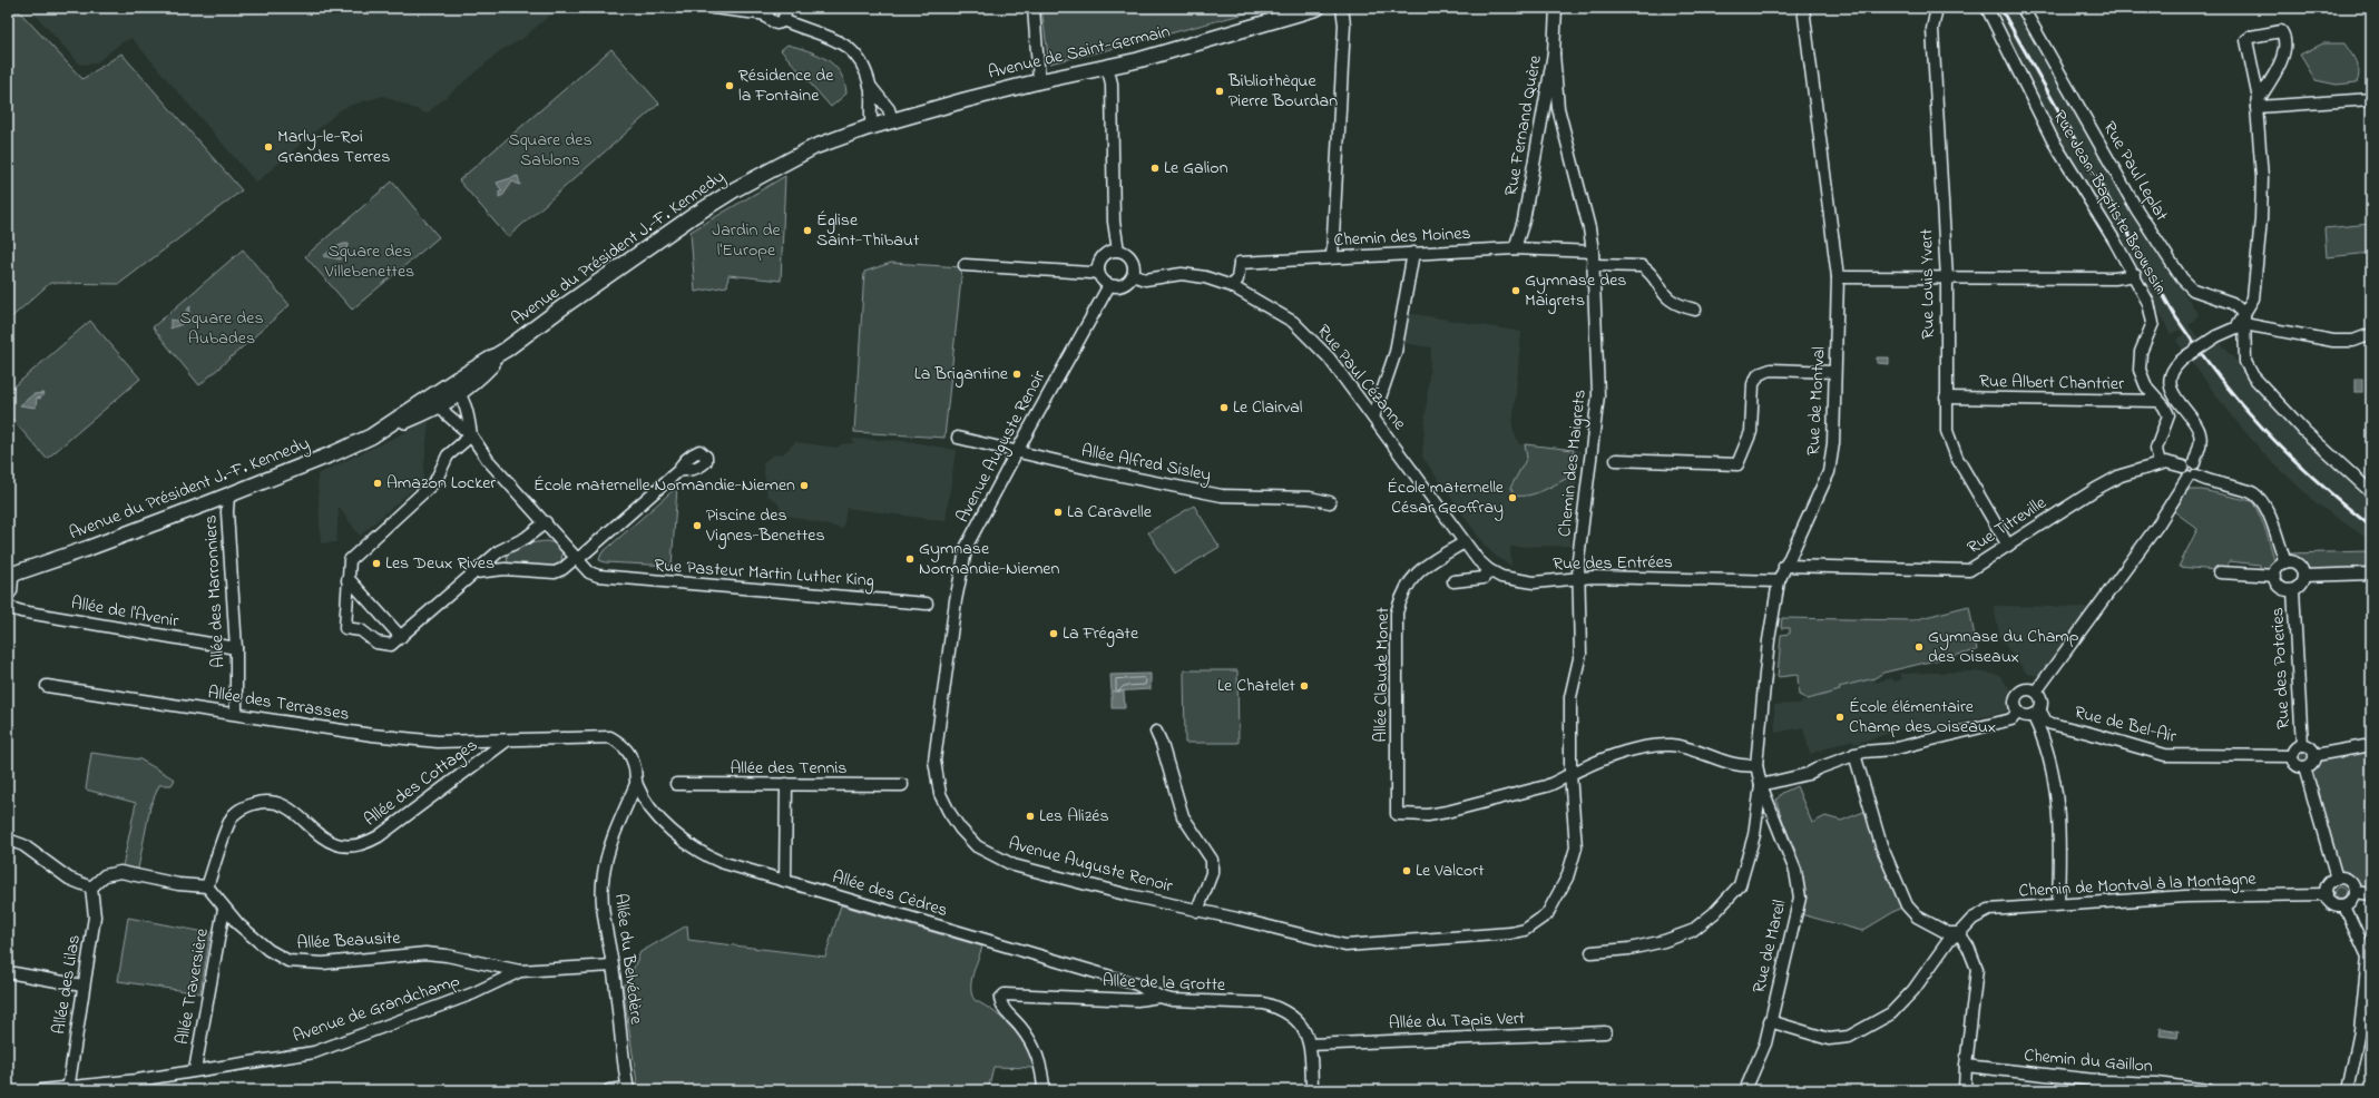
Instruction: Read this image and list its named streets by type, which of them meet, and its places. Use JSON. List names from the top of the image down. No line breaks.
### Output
{"streets":{"main road":["Avenue de Saint-Germain","Avenue du Président J.-F. Kennedy"],"street":["Rue Fernand Quère","Rue Paul Leplat","Rue Jean-Baptiste Broussin","Chemin des Moines","Rue Louis Yvert","Rue Paul Cézanne","Rue Albert Chantrier","Rue de Montval","Avenue Auguste Renoir","Allée Alfred Sisley","Chemin des Maigrets","Rue Titreville","Rue des Entrées","Rue Pasteur Martin Luther King","Allée des Marronniers","Allée de l'Avenir","Rue des Poteries","Allée Claude Monet","Allée des Terrasses","Rue de Bel-Air","Allée des Tennis","Allée des Cottages","Chemin de Montval à la Montagne","Allée des Cèdres","Allée Beausite","Rue de Mareil","Allée du Belvédère","Allée de la Grotte","Allée des Lilas","Allée Traversière","Avenue de Grandchamp","Allée du Tapis Vert","Chemin du Gaillon"]},"crossings":[["Avenue de Saint-Germain","Avenue du Président J.-F. Kennedy"],["Rue Fernand Quère","Chemin des Moines"],["Rue Fernand Quère","Chemin des Maigrets"],["Rue Jean-Baptiste Broussin","Rue Albert Chantrier"],["Rue Jean-Baptiste Broussin","Rue Titreville"],["Chemin des Moines","Rue Paul Cézanne"],["Chemin des Moines","Chemin des Maigrets"],["Avenue du Président J.-F. Kennedy","Allée des Marronniers"],["Rue Louis Yvert","Rue Albert Chantrier"],["Rue Louis Yvert","Rue Titreville"],["Rue Paul Cézanne","Avenue Auguste Renoir"],["Rue Paul Cézanne","Rue des Entrées"],["Rue Paul Cézanne","Allée Claude Monet"],["Rue de Montval","Rue Titreville"],["Rue de Montval","Rue des Entrées"],["Rue de Montval","Rue de Mareil"],["Avenue Auguste Renoir","Allée Alfred Sisley"],["Avenue Auguste Renoir","Chemin des Maigrets"],["Avenue Auguste Renoir","Allée Claude Monet"],["Chemin des Maigrets","Rue des Entrées"],["Chemin des Maigrets","Allée Claude Monet"],["Allée des Marronniers","Allée de l'Avenir"],["Allée des Marronniers","Allée des Terrasses"],["Rue des Poteries","Rue de Bel-Air"],["Allée des Terrasses","Allée des Cottages"],["Allée des Cottages","Allée Beausite"],["Chemin de Montval à la Montagne","Rue de Mareil"],["Allée des Cèdres","Allée du Belvédère"],["Allée des Cèdres","Allée de la Grotte"],["Allée Beausite","Allée Traversière"],["Allée Beausite","Avenue de Grandchamp"],["Allée du Belvédère","Avenue de Grandchamp"],["Allée de la Grotte","Allée du Tapis Vert"],["Allée des Lilas","Avenue de Grandchamp"],["Allée Traversière","Avenue de Grandchamp"]],"parks":["Square des Sablons","Jardin de l'Europe","Square des Villebenettes","Square des Aubades"],"places":["Résidence de la Fontaine","Bibliothèque Pierre Bourdan","Marly-le-Roi Grandes Terres","Le Galion","Église Saint-Thibaut","Gymnase des Maigrets","La Brigantine","Le Clairval","Amazon Locker","École maternelle Normandie-Niemen","École maternelle César Geoffray","La Caravelle","Piscine des Vignes-Benettes","Gymnase Normandie-Niemen","Les Deux Rives","La Frégate","Gymnase du Champ des Oiseaux","Le Chatelet","École élémentaire Champ des Oiseaux","Les Alizés","Le Valcort"]}
